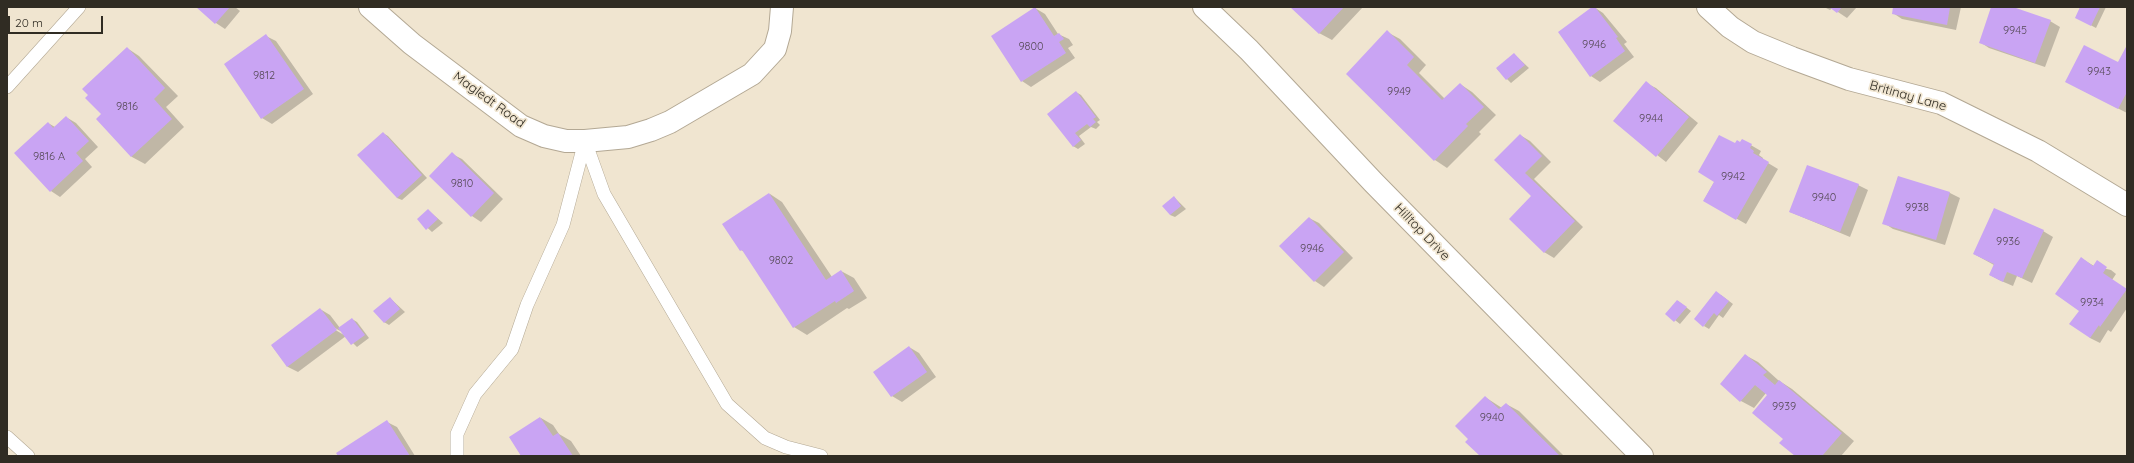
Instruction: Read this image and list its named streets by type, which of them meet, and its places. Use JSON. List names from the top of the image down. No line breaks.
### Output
{"streets":{"street":["Britinay Lane","Magledt Road","Hilltop Drive"]},"house_numbers":["9945","9946","9800","9943","9812","9949","9816","9944","9816 A","9942","9810","9940","9938","9936","9946","9802","9934","9939","9940"],"scale_bar":"20 m"}
